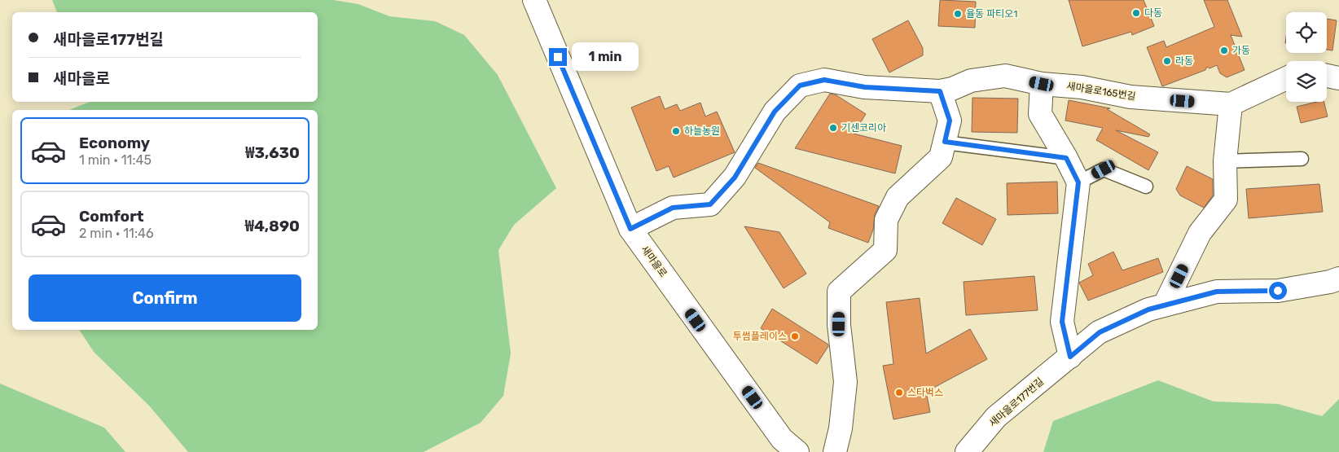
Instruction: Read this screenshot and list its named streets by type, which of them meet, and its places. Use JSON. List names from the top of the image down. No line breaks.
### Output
{"streets":{"street":["새마을로165번길","새마을로","새마을로177번길"]},"crossings":[["새마을로165번길","새마을로"]],"places":["다동","율동 파티오1","가동","라동","기센코리아","하늘농원","투썸플레이스","스타벅스"],"page":{"banner":["새마을로177번길","새마을로"],"bubble":"1 min","list":[{"name":"Economy","note":"1 min · 11:45","value":"₩3,630"},{"name":"Comfort","note":"2 min · 11:46","value":"₩4,890"}],"buttons":"Confirm"}}
